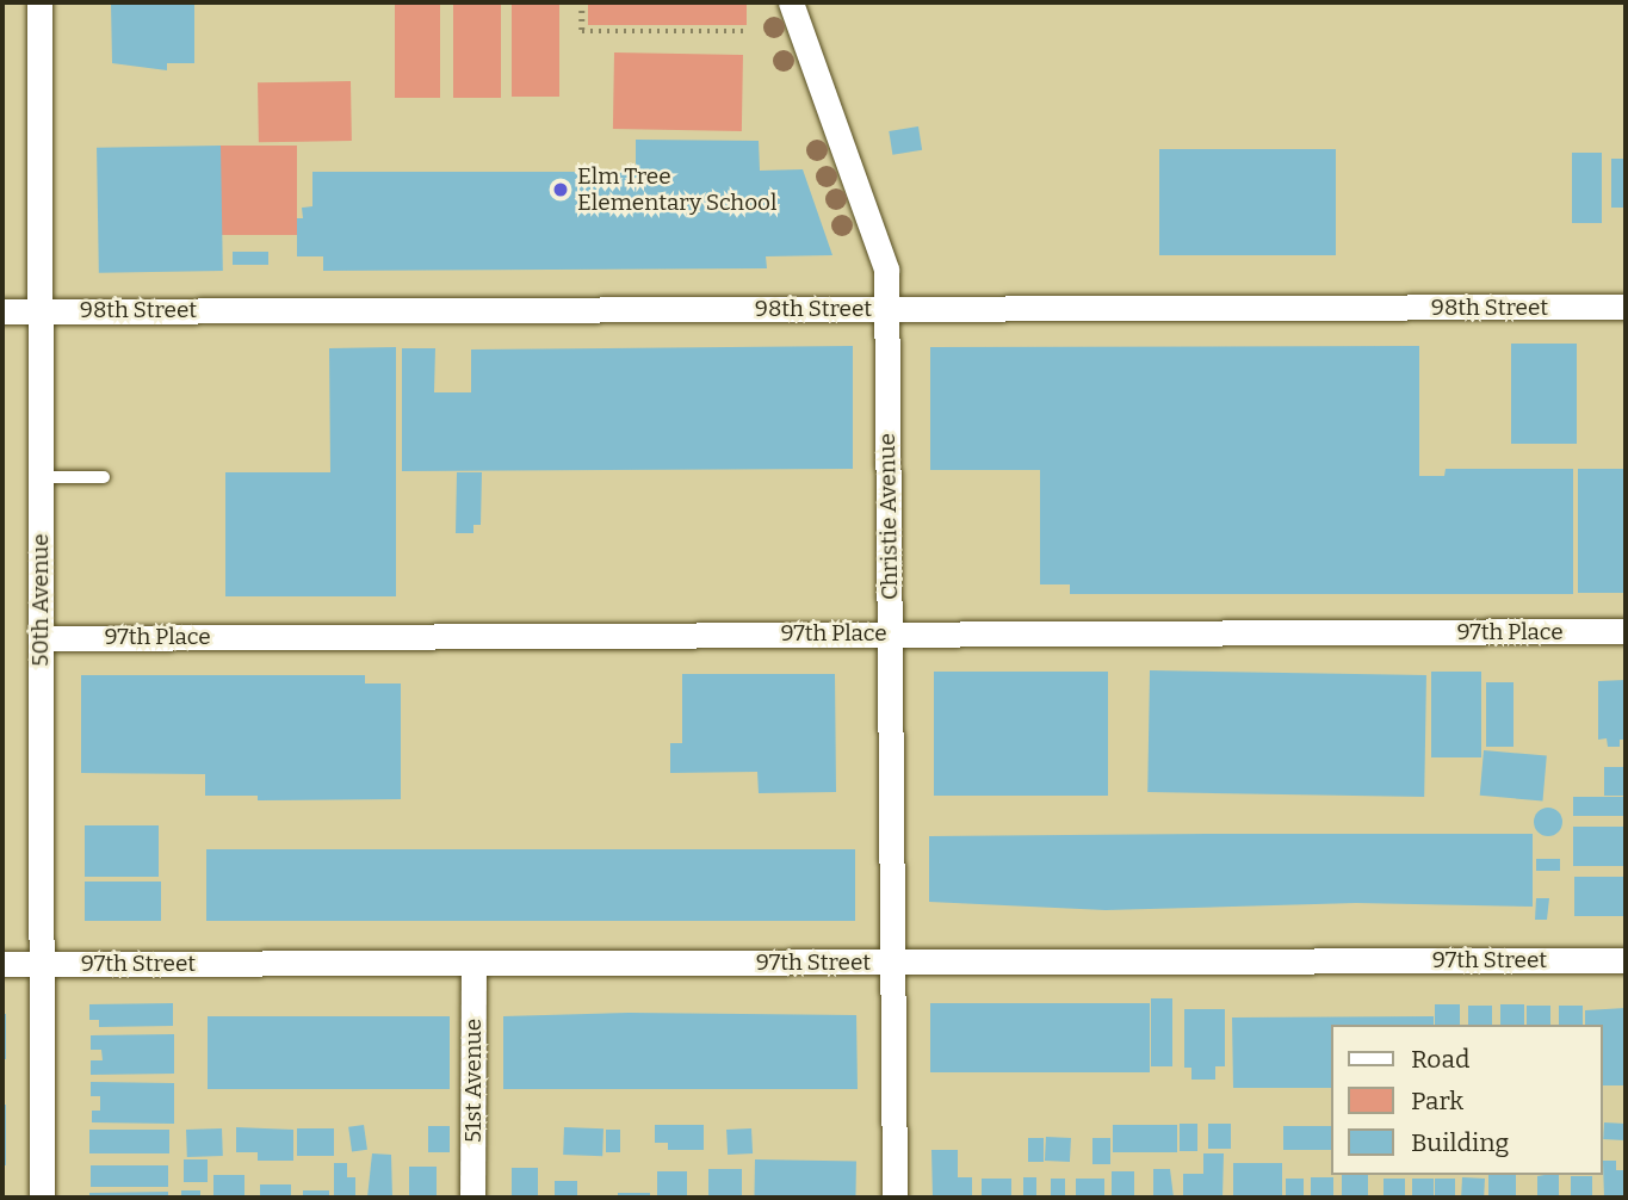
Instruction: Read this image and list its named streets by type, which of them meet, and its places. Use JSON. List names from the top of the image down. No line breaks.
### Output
{"streets":{"street":["98th Street","Christie Avenue","50th Avenue","97th Place","97th Street","51st Avenue"]},"crossings":[["98th Street","Christie Avenue"],["98th Street","50th Avenue"],["Christie Avenue","97th Place"],["Christie Avenue","97th Street"],["50th Avenue","97th Place"],["50th Avenue","97th Street"],["97th Street","51st Avenue"]],"places":["Elm Tree Elementary School"],"legend":["Road","Park","Building"]}
